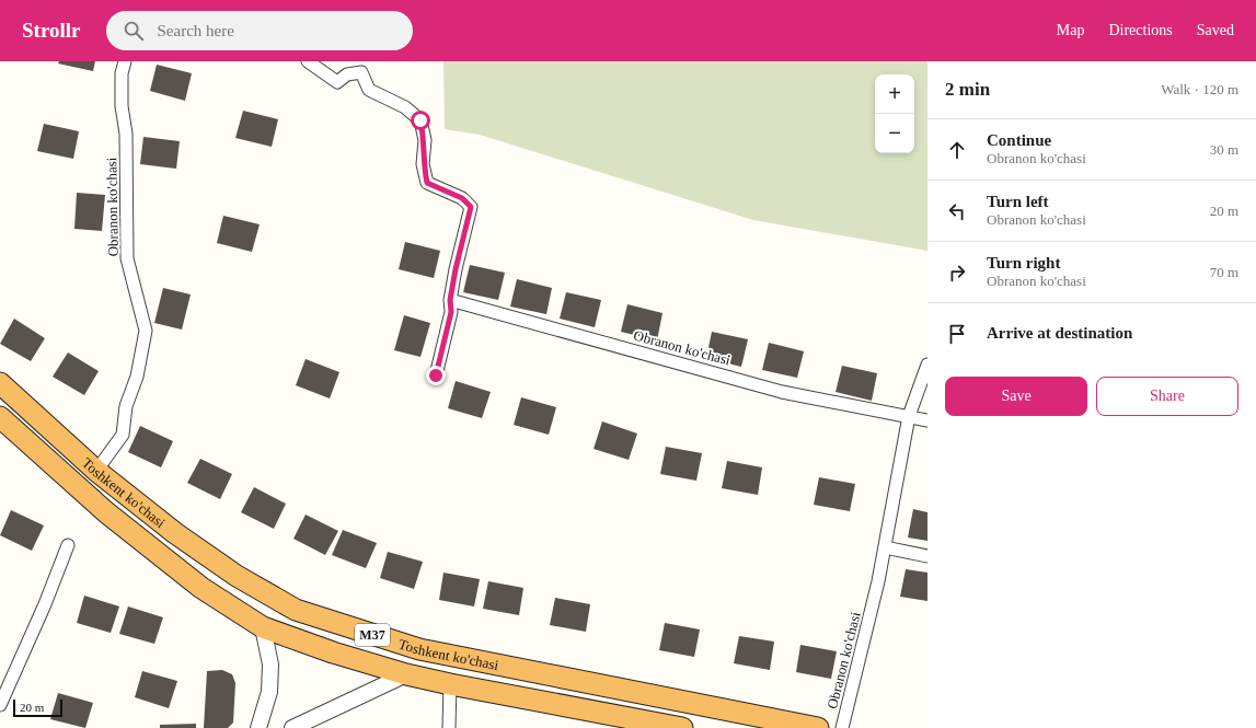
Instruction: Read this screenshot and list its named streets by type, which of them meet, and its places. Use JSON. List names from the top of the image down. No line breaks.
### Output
{"streets":{"highway":["Toshkent ko'chasi","M37"],"street":["Obranon ko'chasi"]},"crossings":[["Obranon ko'chasi","Toshkent ko'chasi"]],"scale_bar":"20 m","page":{"header":"Strollr","search":"Search here","nav":["Map","Directions","Saved"],"heading":["2 min","Walk · 120 m"],"map_buttons":["+","−"],"list":[["Continue","Obranon ko'chasi","30 m"],["Turn left","Obranon ko'chasi","20 m"],["Turn right","Obranon ko'chasi","70 m"],"Arrive at destination"],"buttons":["Save","Share"],"scale":"20 m"}}
